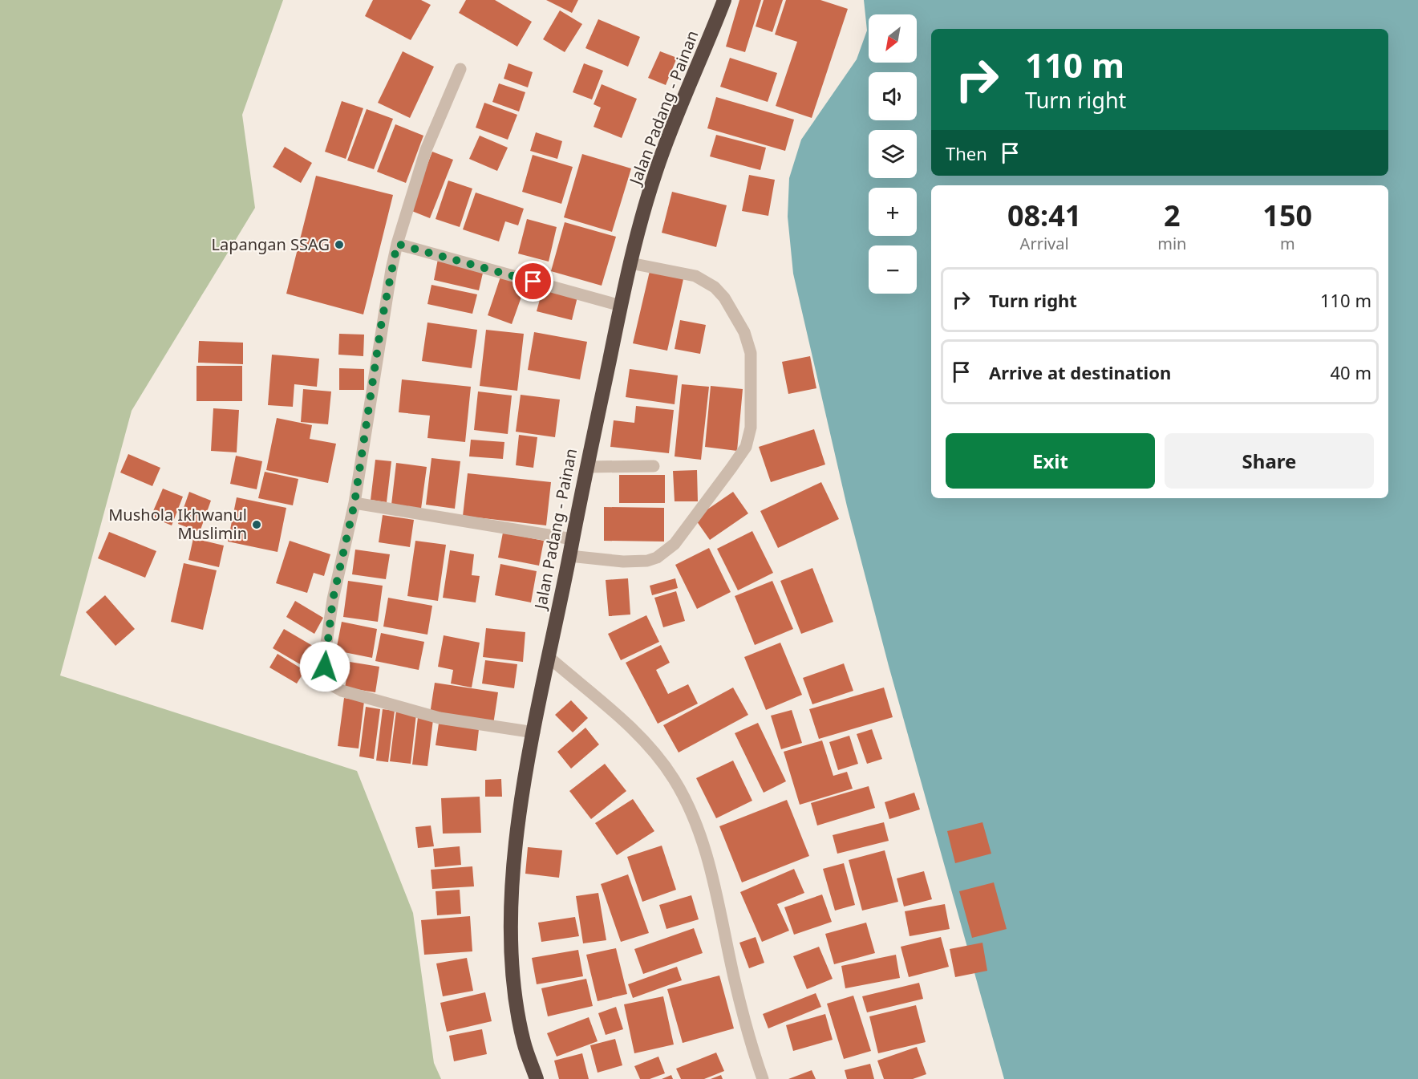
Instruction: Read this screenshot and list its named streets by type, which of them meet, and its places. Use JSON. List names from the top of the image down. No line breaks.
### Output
{"streets":{"highway":["Jalan Padang - Painan"]},"places":["Lapangan SSAG","Mushola Ikhwanul Muslimin"],"north":"bottom left","page":{"map_buttons":["+","−"],"turn":["110 m","Turn right"],"then":"Then","eta":["08:41","Arrival","2","min","150","m"],"list":[{"name":"Turn right","value":"110 m"},{"name":"Arrive at destination","value":"40 m"}],"buttons":["Exit","Share"]}}
